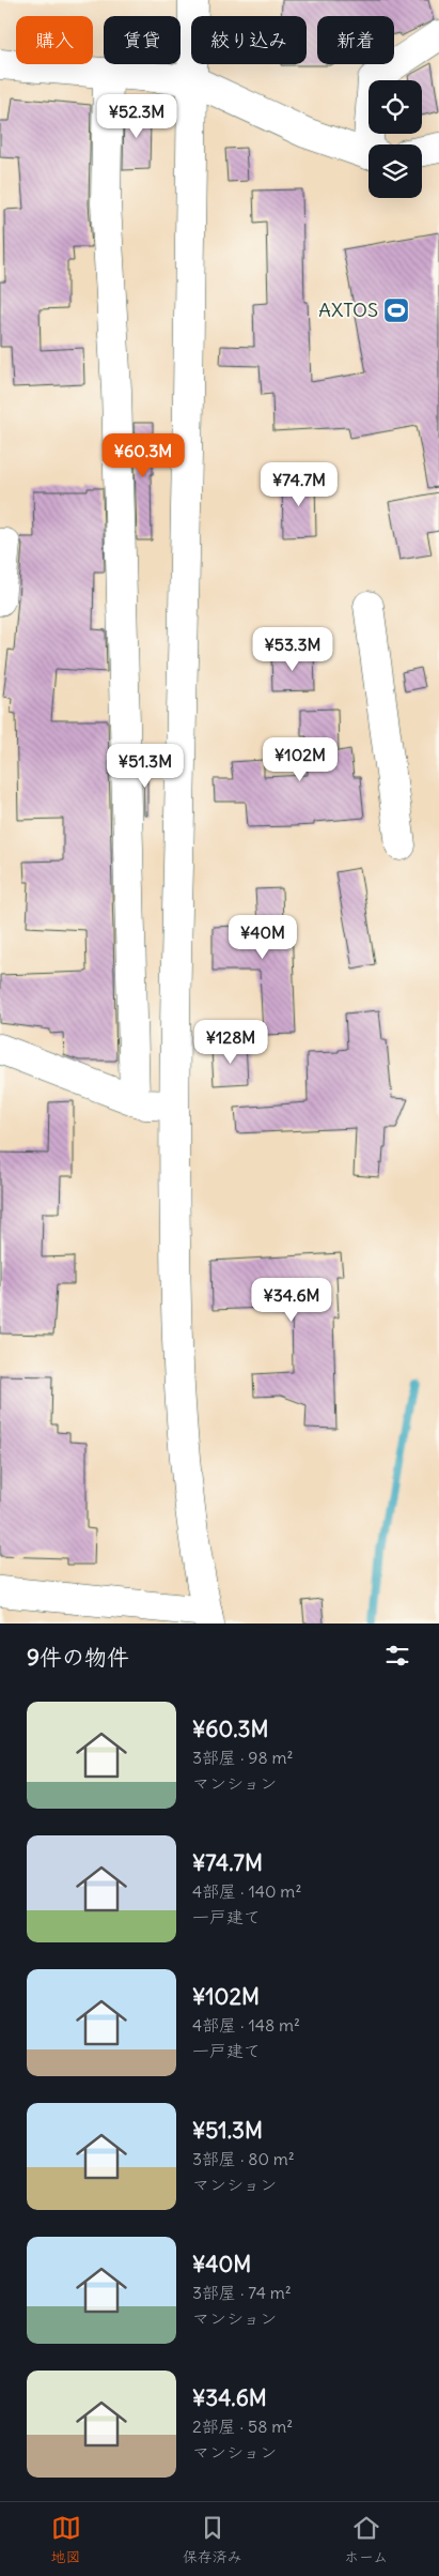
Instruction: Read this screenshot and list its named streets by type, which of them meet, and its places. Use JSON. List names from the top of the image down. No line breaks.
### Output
{"places":{"sports":["AXTOS"]},"page":{"chip":["購入","賃貸","絞り込み","新着"],"price":["¥52.3M","¥60.3M","¥74.7M","¥53.3M","¥102M","¥51.3M","¥40M","¥128M","¥34.6M"],"heading":"9件の物件","list":[{"name":"¥60.3M","note":"3部屋 · 98 m² · マンション"},{"name":"¥74.7M","note":"4部屋 · 140 m² · 一戸建て"},{"name":"¥102M","note":"4部屋 · 148 m² · 一戸建て"},{"name":"¥51.3M","note":"3部屋 · 80 m² · マンション"},{"name":"¥40M","note":"3部屋 · 74 m² · マンション"},{"name":"¥34.6M","note":"2部屋 · 58 m² · マンション"}],"tabs":["地図","保存済み","ホーム"]}}
